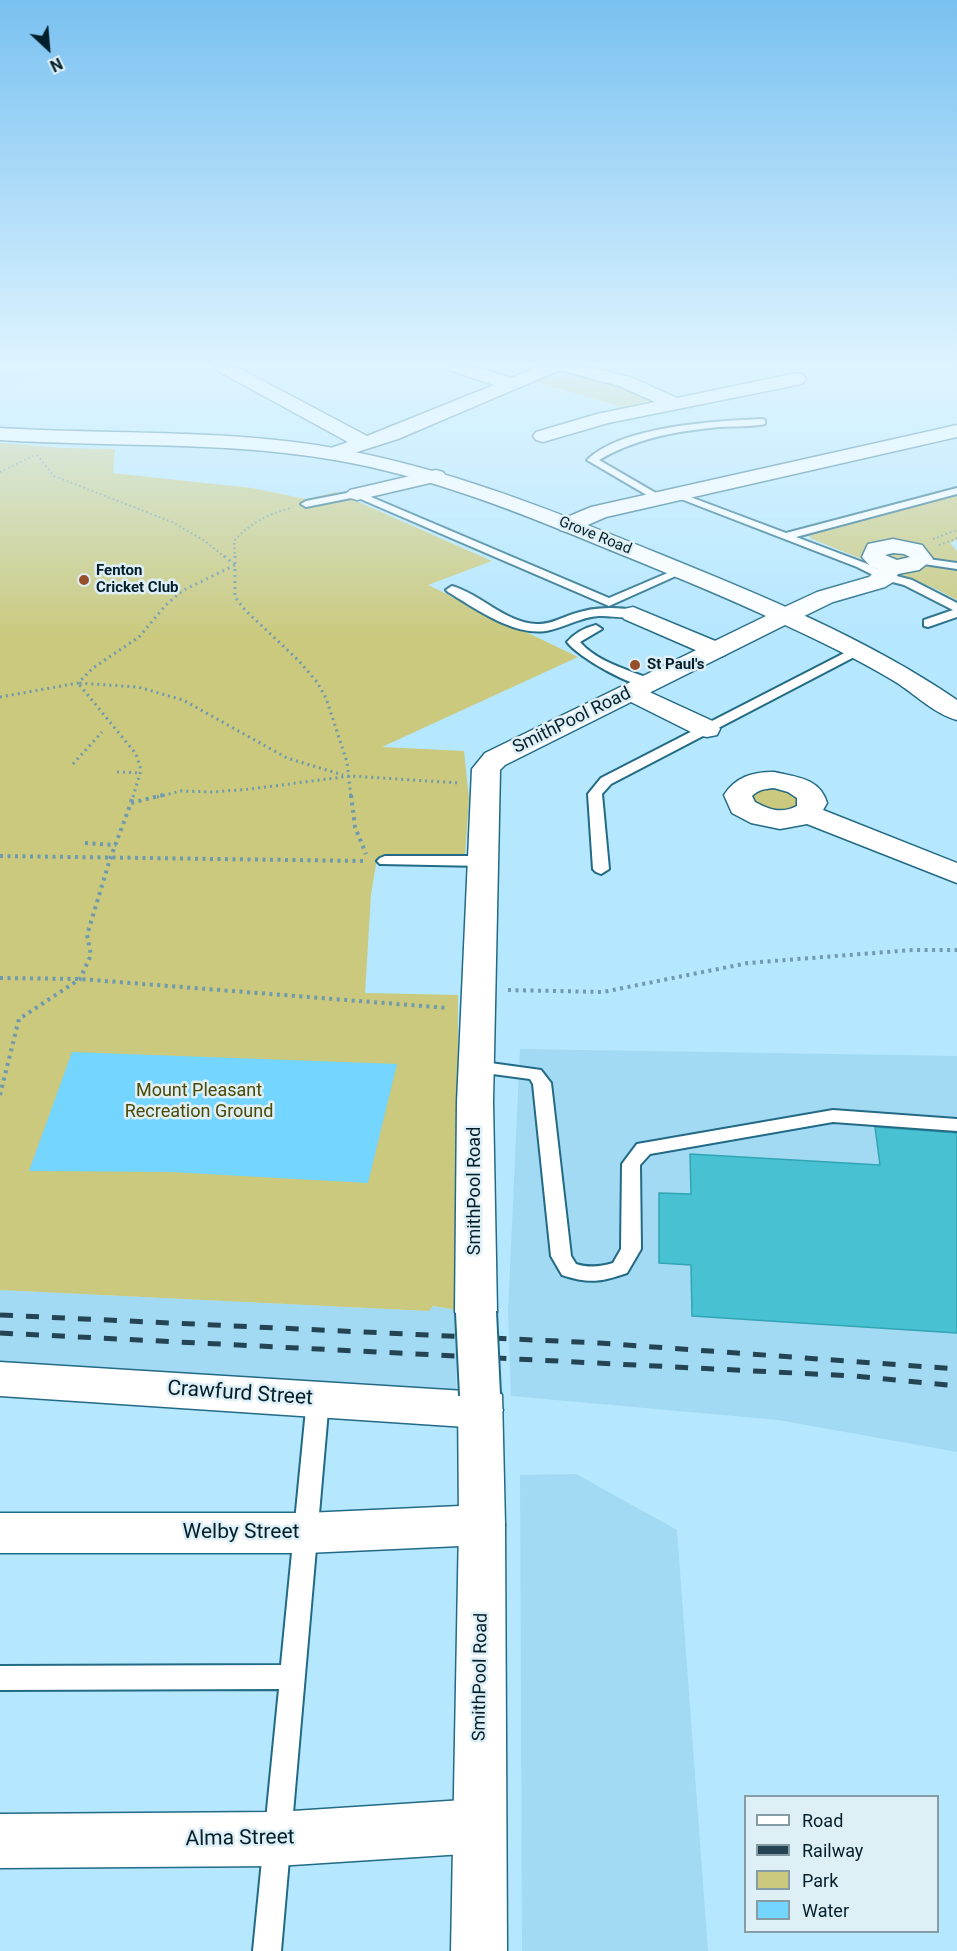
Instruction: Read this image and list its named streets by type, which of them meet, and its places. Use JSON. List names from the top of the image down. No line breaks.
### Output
{"streets":{"street":["Grove Road","SmithPool Road","Crawfurd Street","Welby Street","Alma Street"]},"crossings":[["Grove Road","SmithPool Road"],["SmithPool Road","Crawfurd Street"],["SmithPool Road","Welby Street"],["SmithPool Road","Alma Street"]],"parks":["Mount Pleasant Recreation Ground"],"places":["Fenton Cricket Club","St Paul's"],"legend":["Road","Railway","Park","Water"],"north":"bottom right"}
